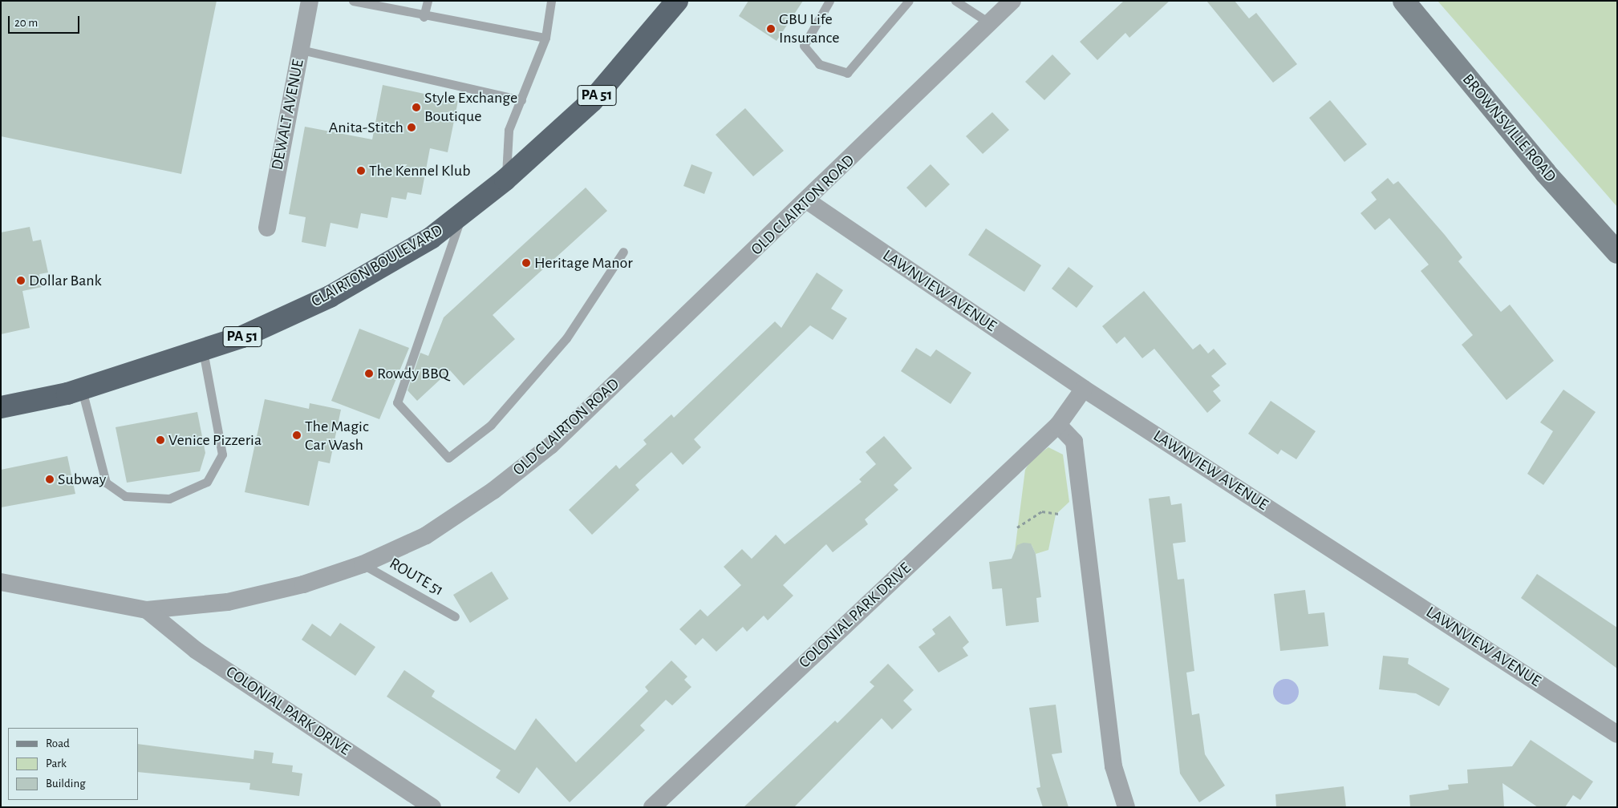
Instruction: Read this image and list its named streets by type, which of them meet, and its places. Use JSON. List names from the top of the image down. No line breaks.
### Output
{"streets":{"highway":["PA 51","CLAIRTON BOULEVARD"],"main road":["BROWNSVILLE ROAD"],"street":["DEWALT AVENUE","OLD CLAIRTON ROAD","LAWNVIEW AVENUE","COLONIAL PARK DRIVE"],"lane":["ROUTE 51"]},"crossings":[["OLD CLAIRTON ROAD","LAWNVIEW AVENUE"],["OLD CLAIRTON ROAD","ROUTE 51"],["OLD CLAIRTON ROAD","COLONIAL PARK DRIVE"],["LAWNVIEW AVENUE","COLONIAL PARK DRIVE"]],"places":["GBU Life Insurance","Style Exchange Boutique","Anita-Stitch","The Kennel Klub","Heritage Manor","Dollar Bank","Rowdy BBQ","The Magic Car Wash","Venice Pizzeria","Subway"],"legend":["Road","Park","Building"],"scale_bar":"20 m"}
